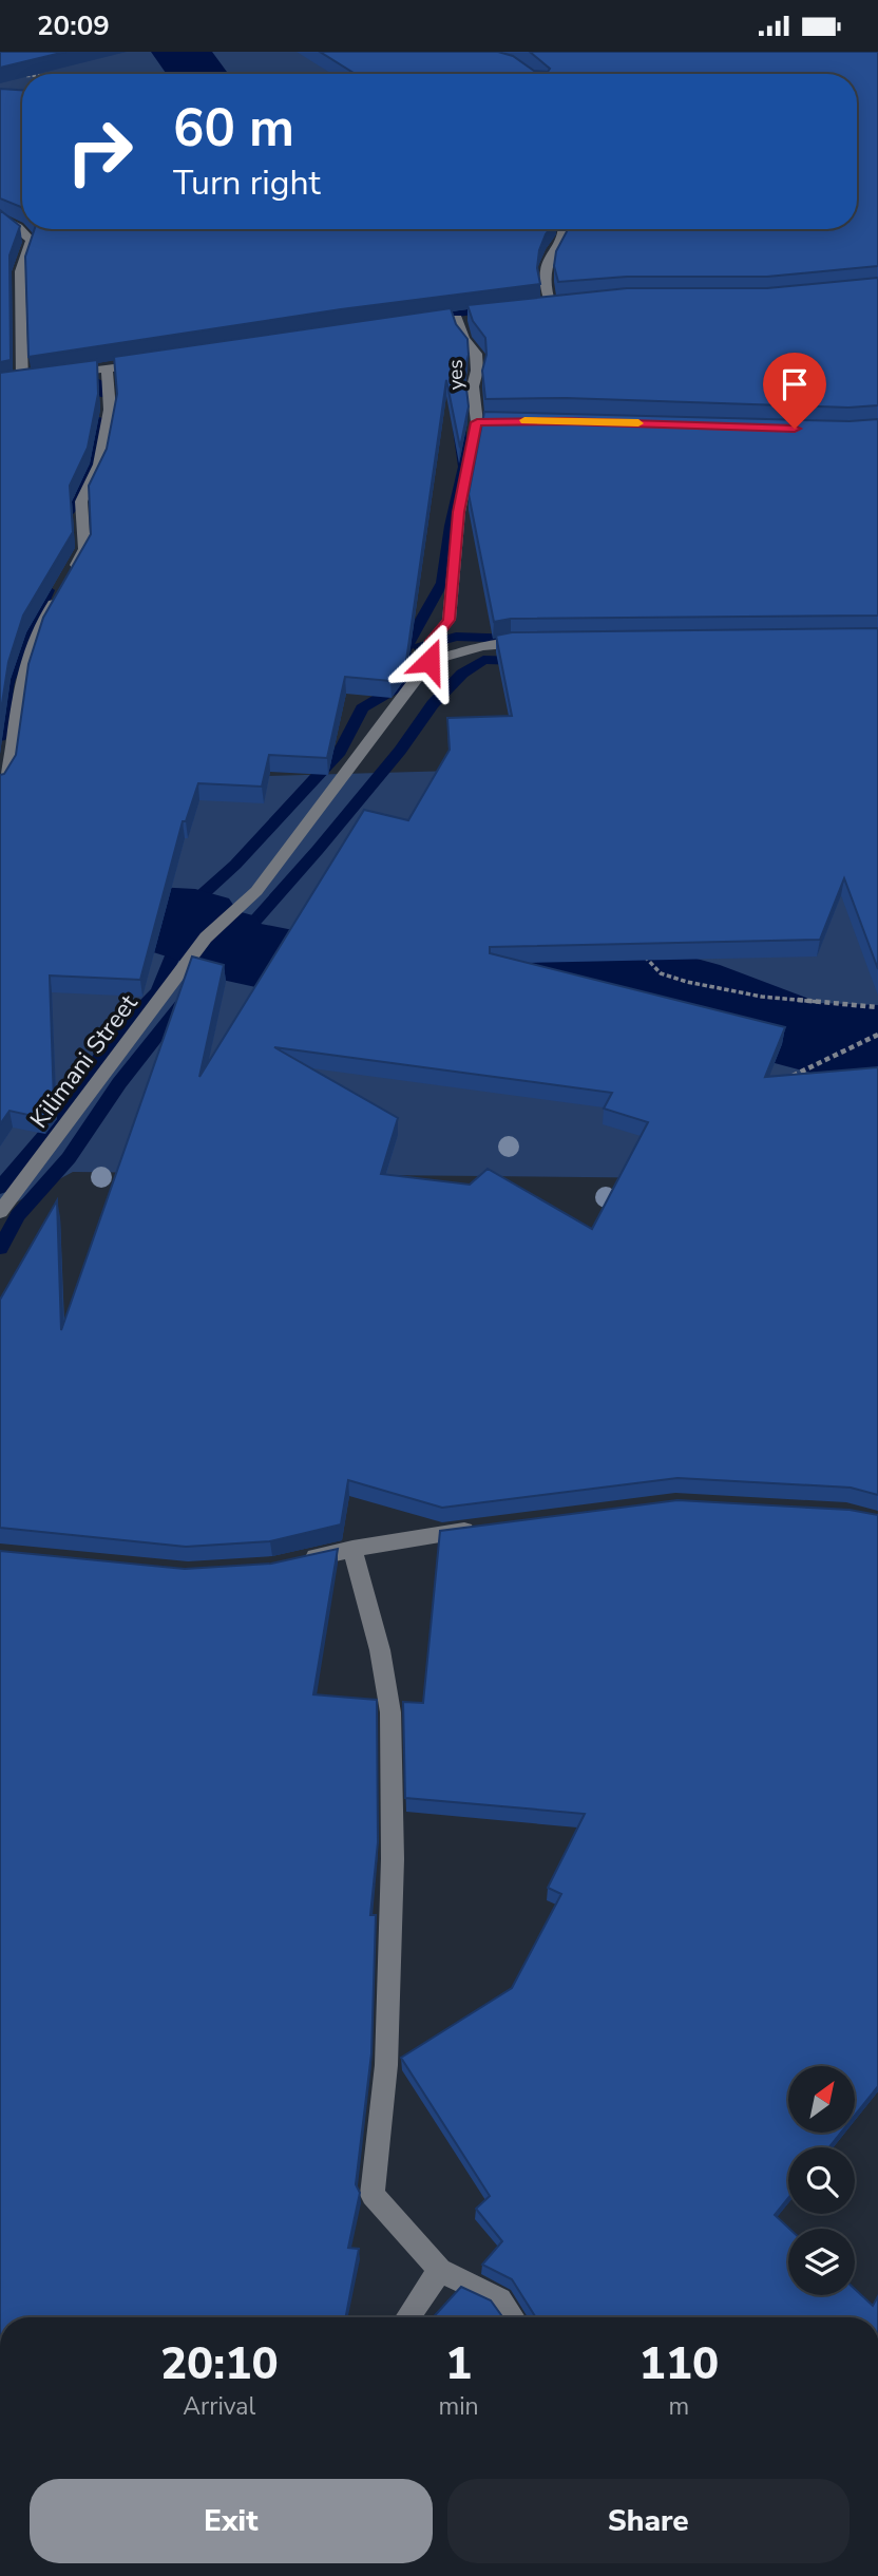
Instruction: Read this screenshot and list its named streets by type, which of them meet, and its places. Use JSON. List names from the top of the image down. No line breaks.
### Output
{"streets":{"street":["yes","Kilimani Street"]},"crossings":[["yes","Kilimani Street"]],"north":"top right","page":{"status":"20:09","turn":["60 m","Turn right"],"eta":["20:10","Arrival","1","min","110","m"],"buttons":["Exit","Share"]}}
